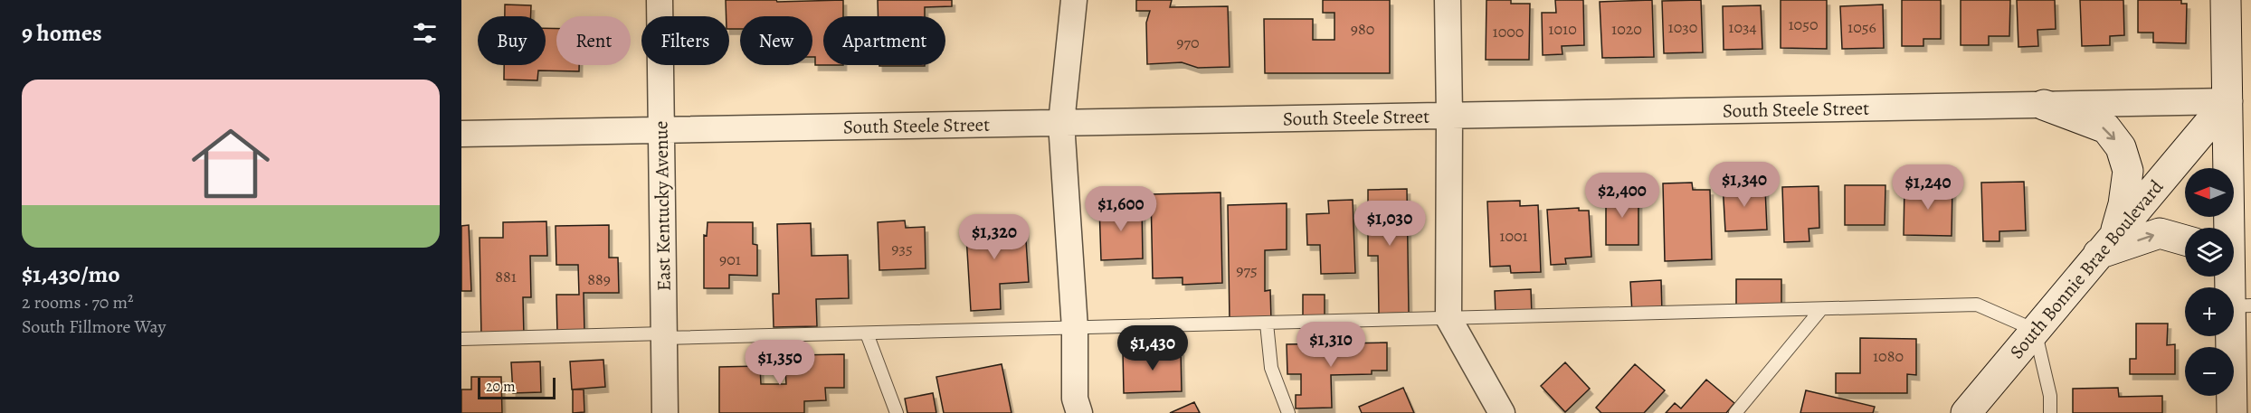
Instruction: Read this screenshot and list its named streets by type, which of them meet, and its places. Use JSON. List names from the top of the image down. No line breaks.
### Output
{"streets":{"street":["South Steele Street","East Kentucky Avenue","South Bonnie Brae Boulevard"]},"crossings":[["South Steele Street","East Kentucky Avenue"],["South Steele Street","South Bonnie Brae Boulevard"]],"house_numbers":["1050","1030","1034","1056","980","1010","1020","1000","970","1001","935","901","975","881","889","1080"],"scale_bar":"20 m","north":"left","page":{"heading":"9 homes","chip":["Buy","Rent","Filters","New","Apartment"],"list":[{"name":"$1,430/mo","note":"2 rooms · 70 m² · South Fillmore Way"}],"price":["$1,340","$1,240","$2,400","$1,600","$1,030","$1,320","$1,310","$1,430","$1,350"],"map_buttons":["+","−"],"scale":"20 m"}}
